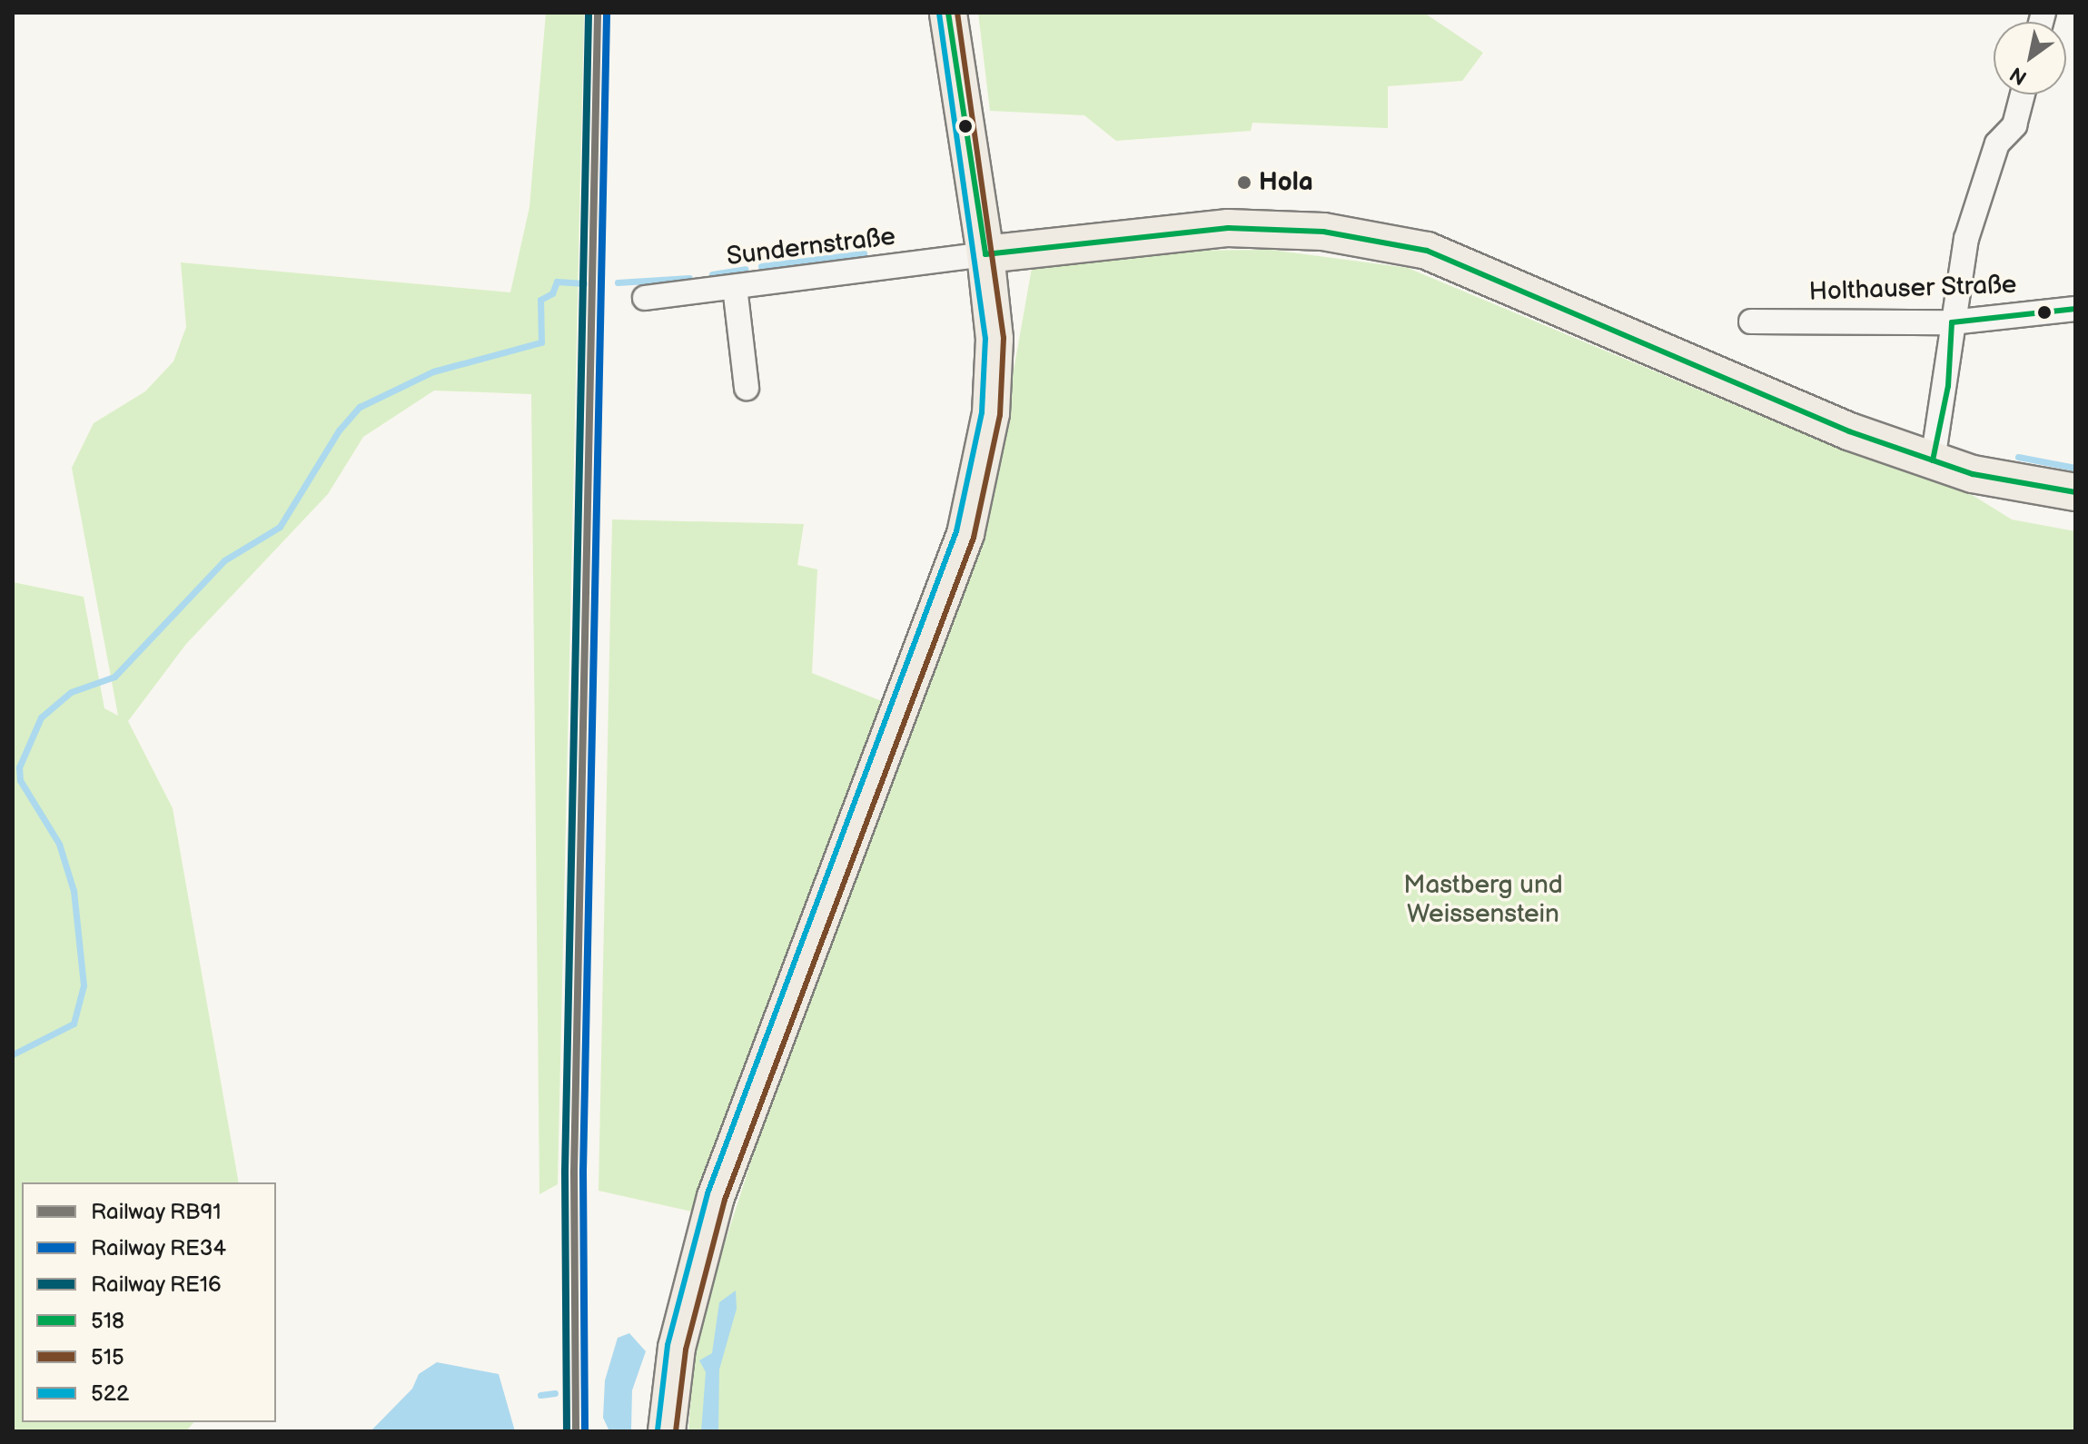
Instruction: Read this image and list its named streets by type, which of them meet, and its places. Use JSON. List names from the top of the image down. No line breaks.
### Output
{"streets":{"street":["Sundernstraße","Holthauser Straße"]},"parks":["Mastberg und Weissenstein"],"places":["Hola"],"lines":["rail line RB91","rail line RE34","rail line RE16","transit line 518","transit line 515","transit line 522"],"legend":["Railway RB91","Railway RE34","Railway RE16","518","515","522"],"north":"bottom left"}
